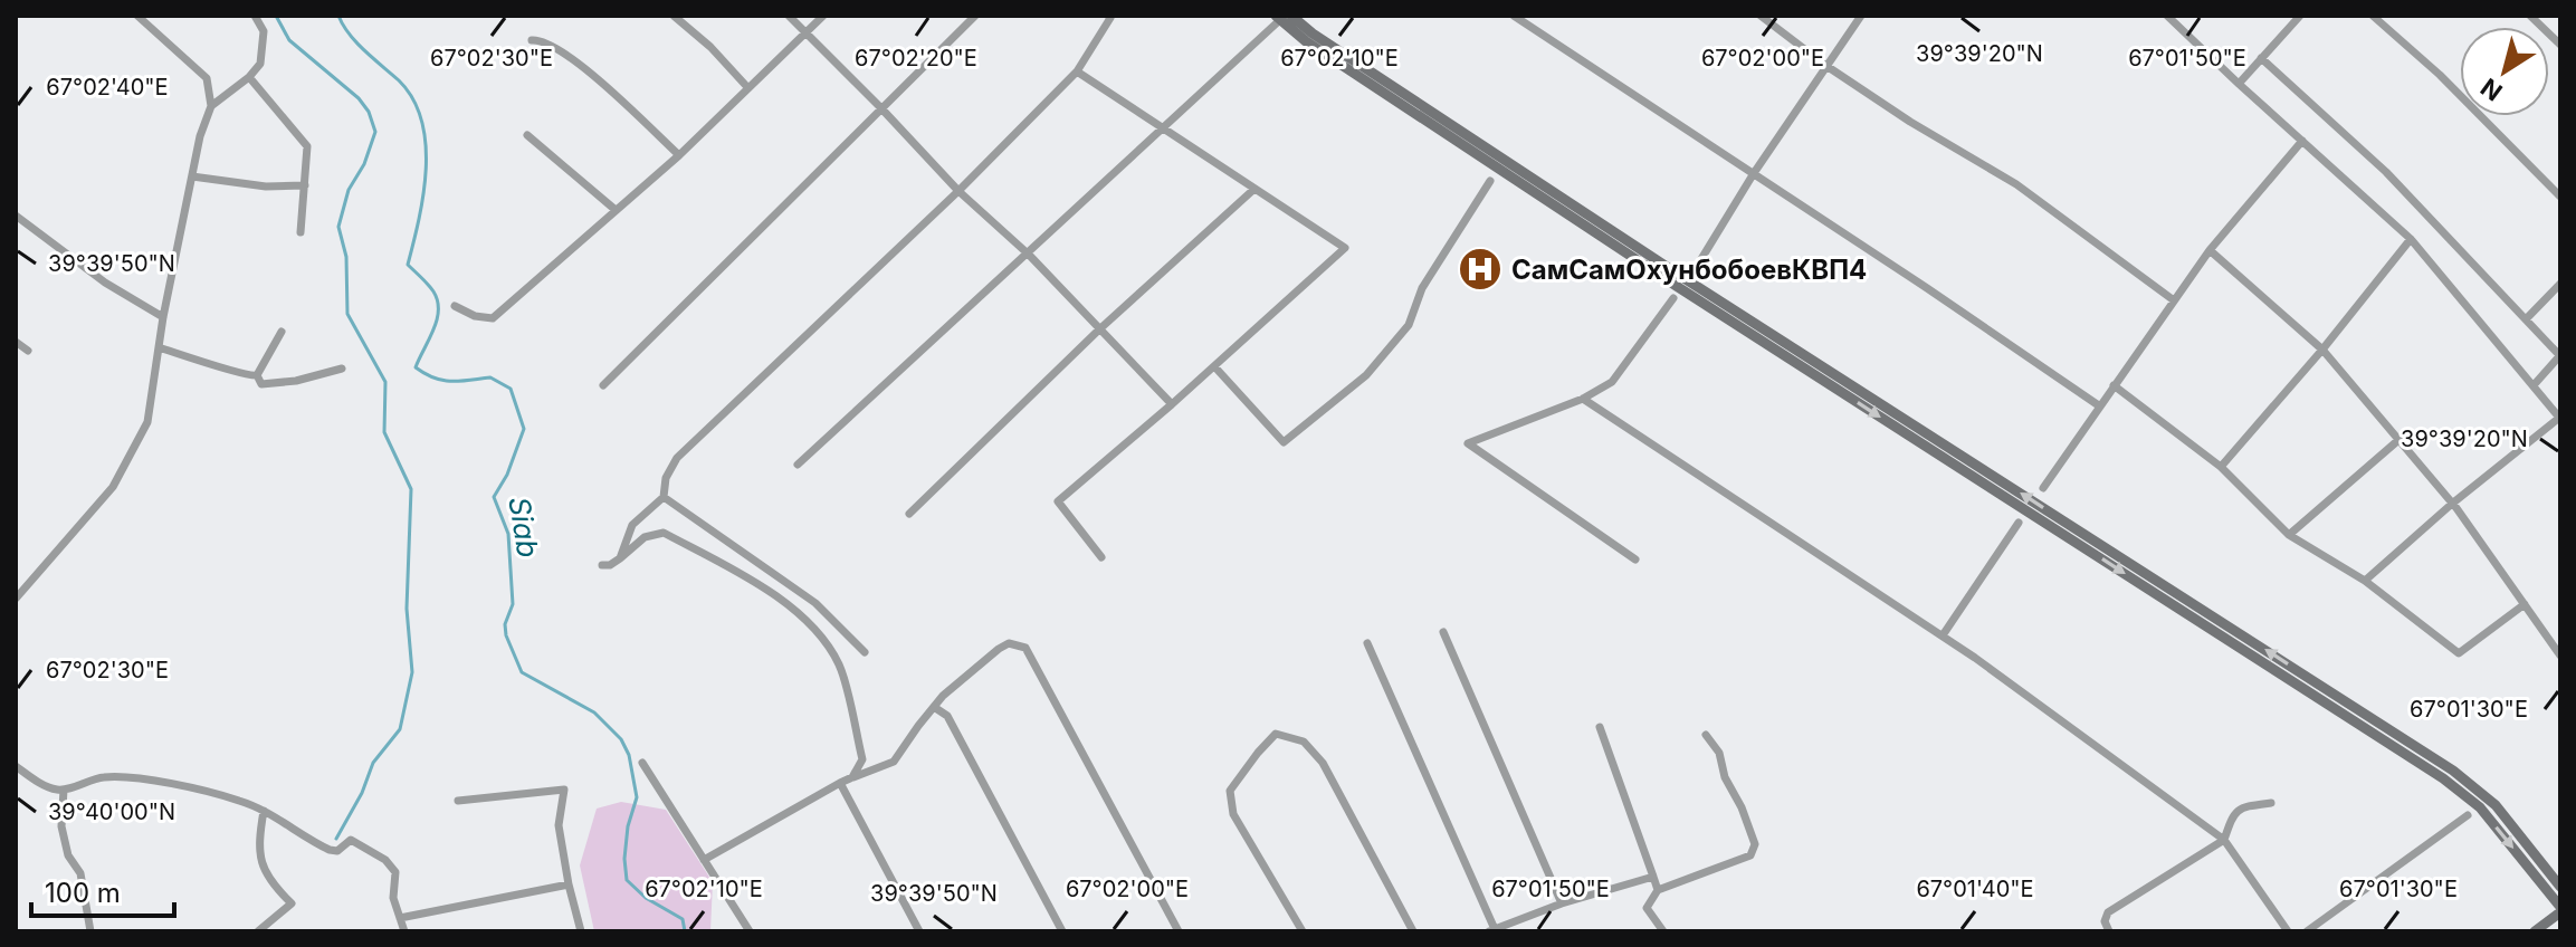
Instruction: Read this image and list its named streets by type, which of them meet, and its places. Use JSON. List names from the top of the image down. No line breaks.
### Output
{"water":["Siab"],"places":{"hospital":["СамСамОхунбобоевКВП4"]},"scale_bar":"100 m","north":"bottom left","coordinates":["39°39'20\"N","67°02'20\"E","67°02'30\"E","67°02'10\"E","67°02'00\"E","67°01'50\"E","67°02'40\"E","39°39'50\"N","67°01'30\"E","39°40'00\"N","67°01'40\"E"]}
